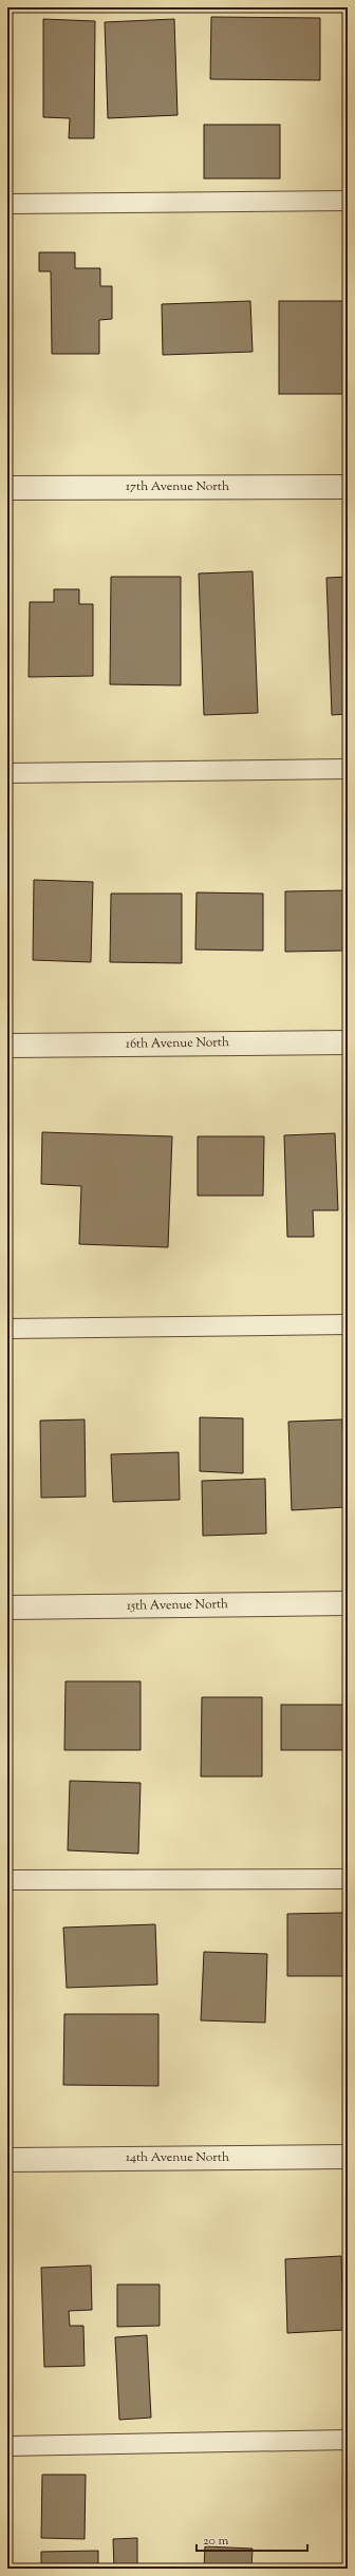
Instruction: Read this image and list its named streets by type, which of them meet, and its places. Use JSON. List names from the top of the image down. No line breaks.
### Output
{"streets":{"street":["17th Avenue North","16th Avenue North","15th Avenue North","14th Avenue North"]},"scale_bar":"20 m"}
